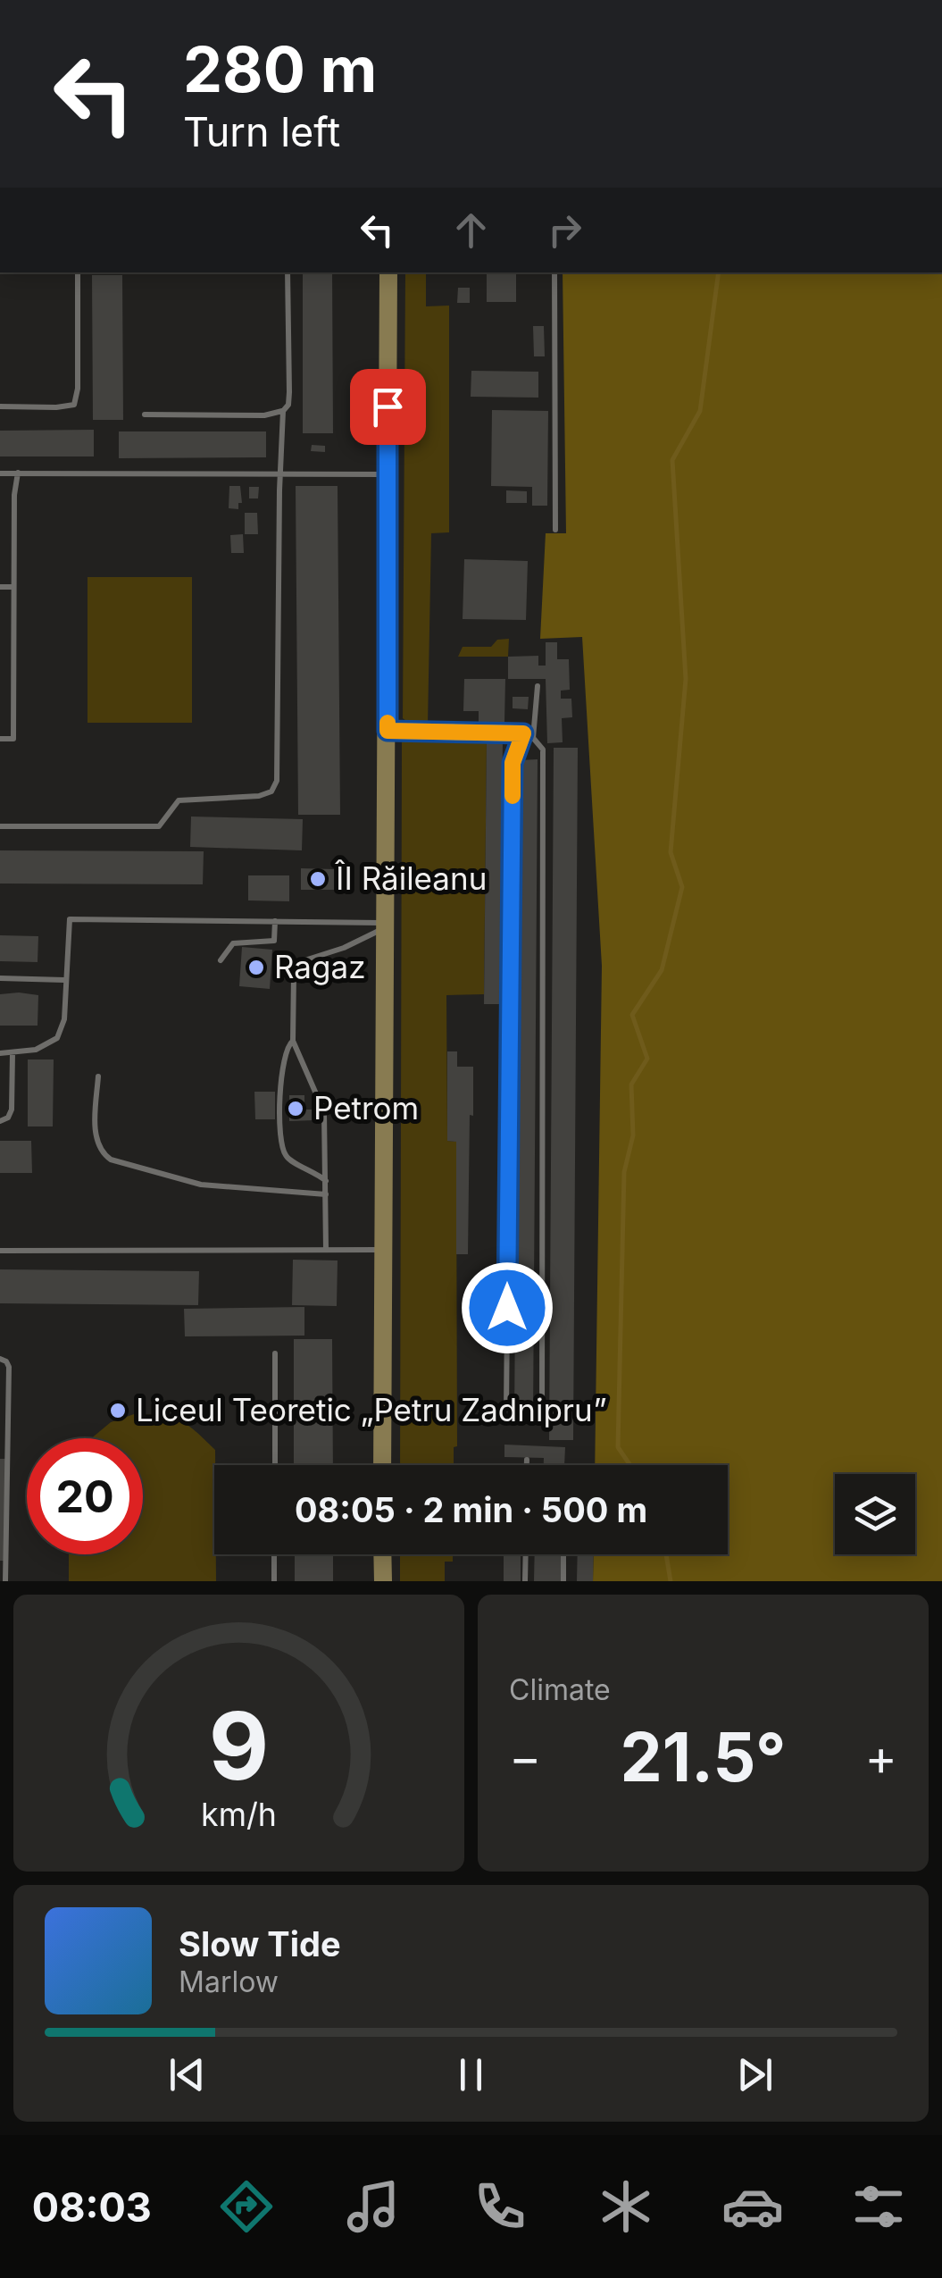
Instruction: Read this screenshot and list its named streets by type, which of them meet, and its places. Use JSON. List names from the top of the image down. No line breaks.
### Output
{"places":["ÎI Răileanu","Ragaz","Petrom","Liceul Teoretic „Petru Zadnipru”"],"page":{"turn":["280 m","Turn left"],"limit":"20","trip":"08:05 · 2 min · 500 m","tile":"Climate","heat":["−","21.5°","+"],"song":["Slow Tide","Marlow"],"tabs":"08:03","gauge":["9","km/h"]}}
